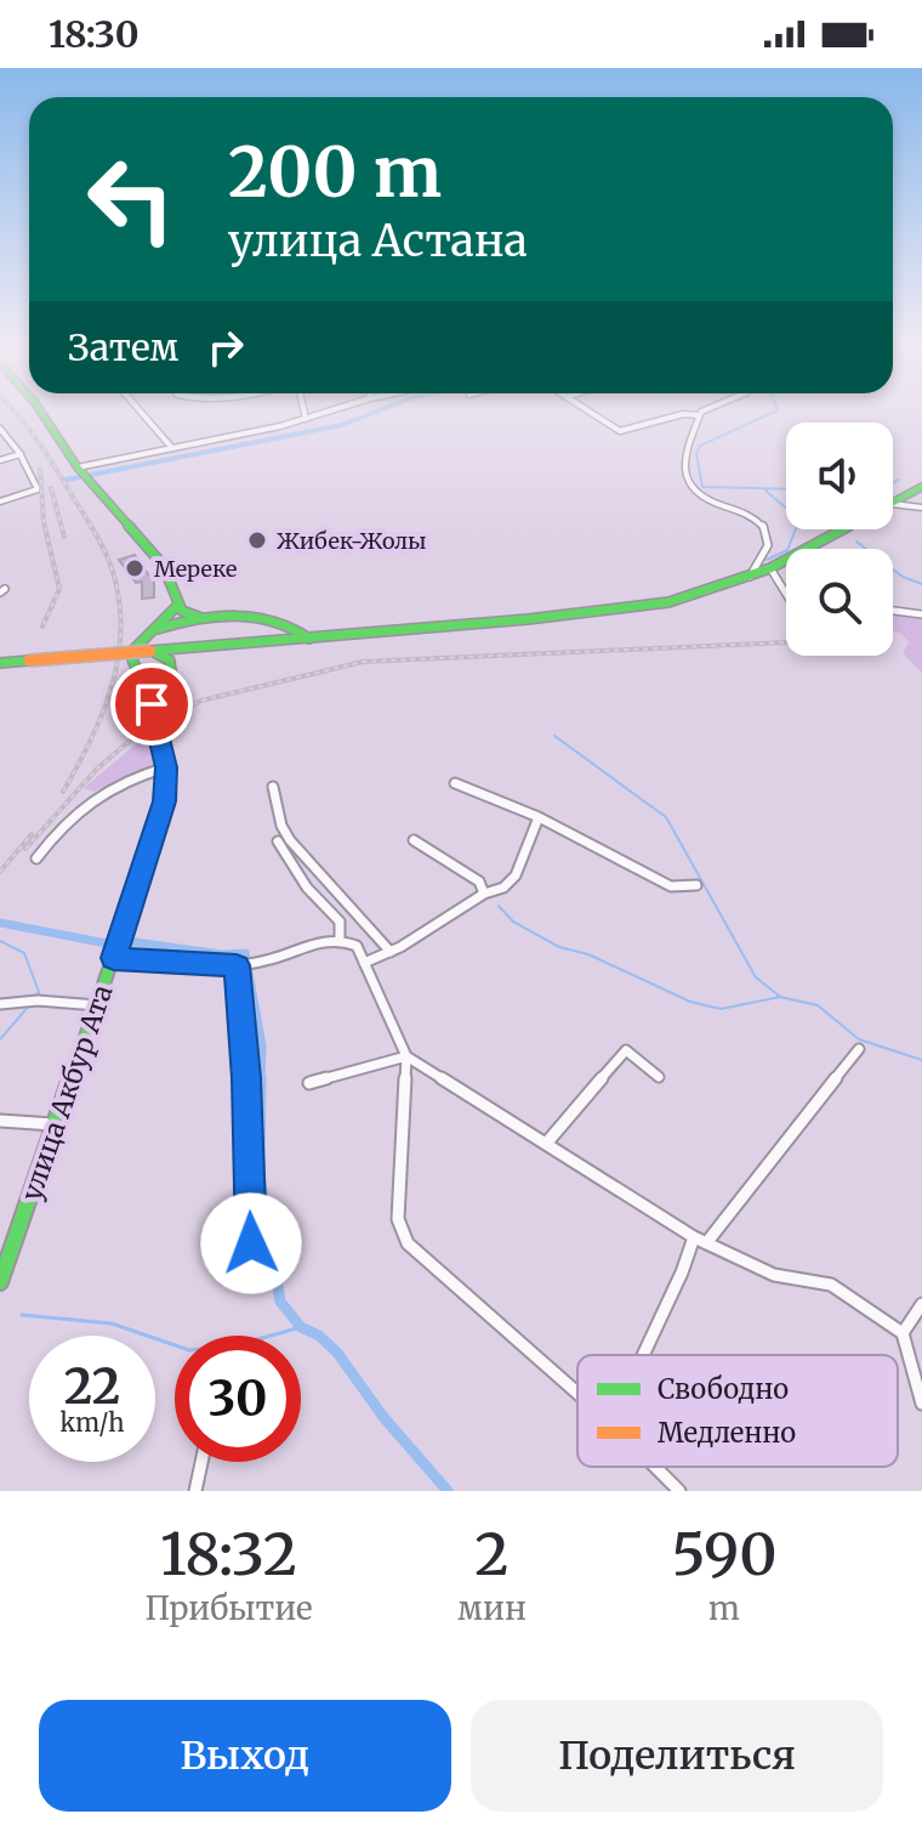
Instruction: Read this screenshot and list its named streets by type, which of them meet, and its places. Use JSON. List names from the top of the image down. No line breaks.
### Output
{"streets":{"main road":["улица Акбур Ата"]},"places":["Жибек-Жолы","Мереке"],"legend":["Свободно","Медленно"],"page":{"status":"18:30","turn":["200 m","улица Астана"],"then":"Затем","speed":"22 km/h","limit":"30","eta":["18:32","Прибытие","2","мин","590","m"],"buttons":["Выход","Поделиться"]}}
